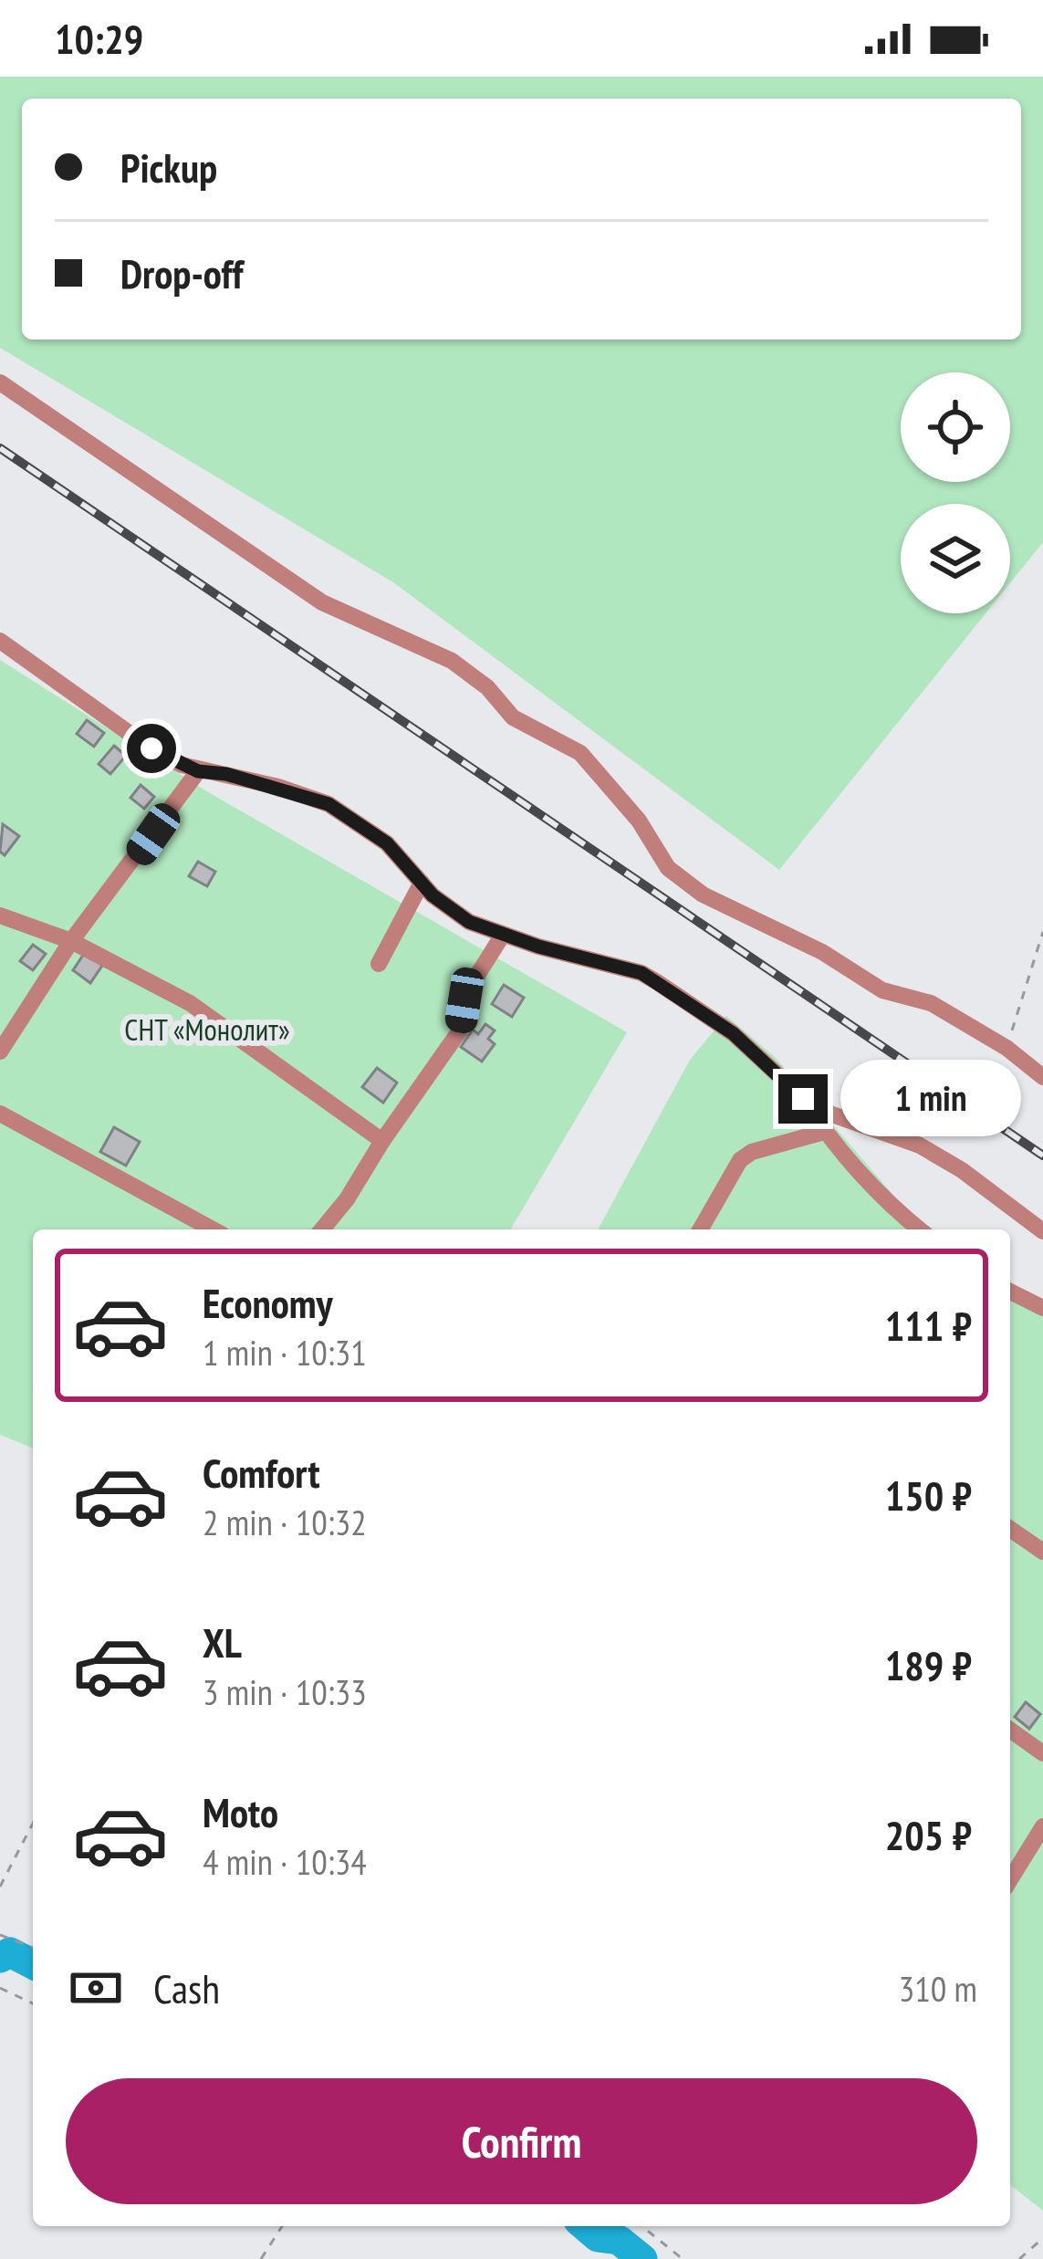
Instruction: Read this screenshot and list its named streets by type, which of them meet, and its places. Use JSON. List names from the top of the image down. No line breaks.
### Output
{"parks":["СНТ «Монолит»"],"page":{"status":"10:29","banner":["Pickup","Drop-off"],"bubble":"1 min","list":[{"name":"Economy","note":"1 min · 10:31","value":"111 ₽"},{"name":"Comfort","note":"2 min · 10:32","value":"150 ₽"},{"name":"XL","note":"3 min · 10:33","value":"189 ₽"},{"name":"Moto","note":"4 min · 10:34","value":"205 ₽"}],"pay":["Cash","310 m"],"buttons":"Confirm"}}
